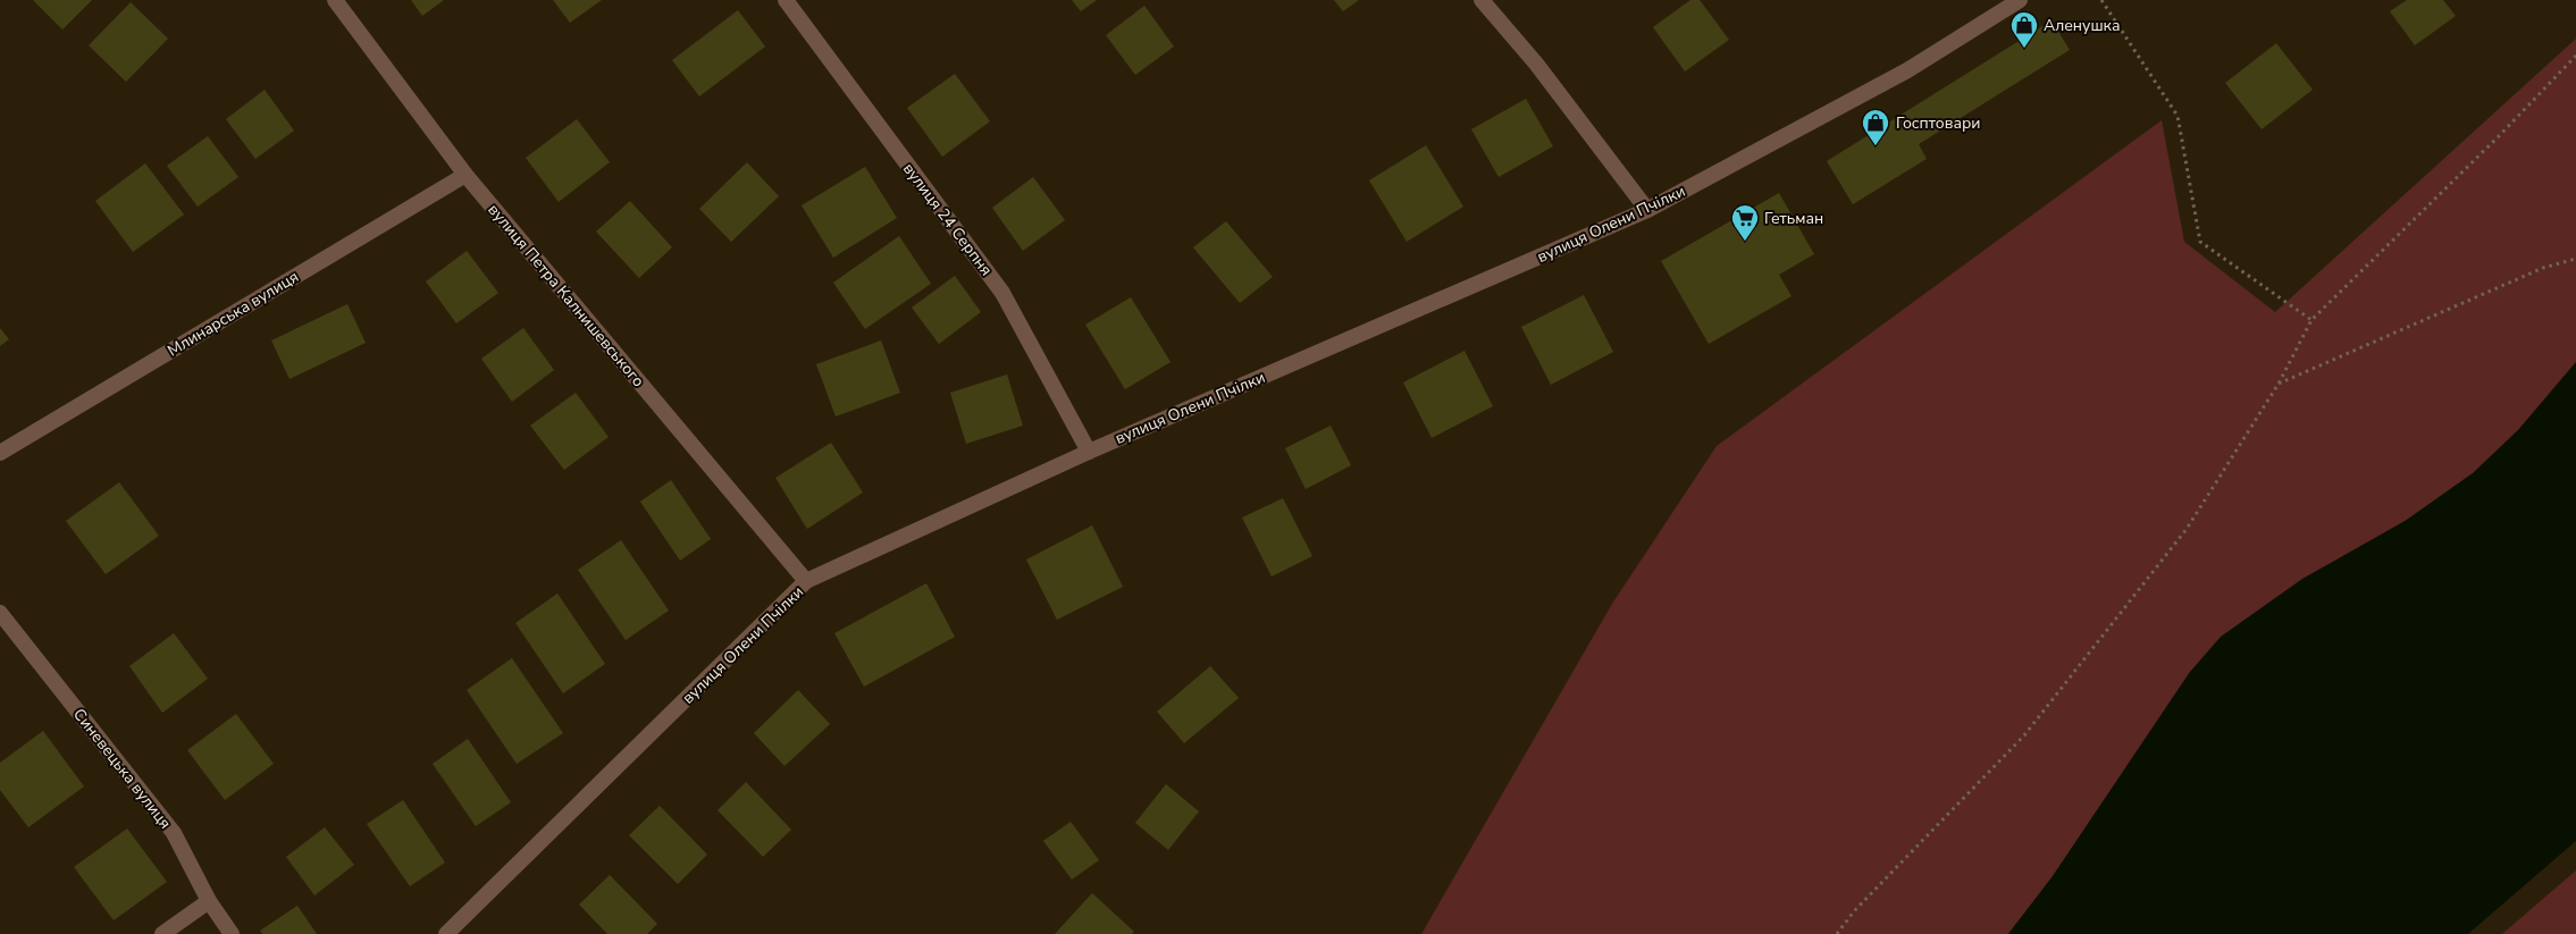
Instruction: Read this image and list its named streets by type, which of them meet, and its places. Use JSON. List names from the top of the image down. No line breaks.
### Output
{"streets":{"street":["вулиця 24 Серпня","вулиця Олени Пчілки","вулиця Петра Калнишевського","Млинарська вулиця","Синевецька вулиця"]},"crossings":[["вулиця 24 Серпня","вулиця Олени Пчілки"],["вулиця Олени Пчілки","вулиця Петра Калнишевського"],["вулиця Петра Калнишевського","Млинарська вулиця"]],"places":{"shop":["Аленушка","Госптовари"],"supermarket":["Гетьман"]}}
